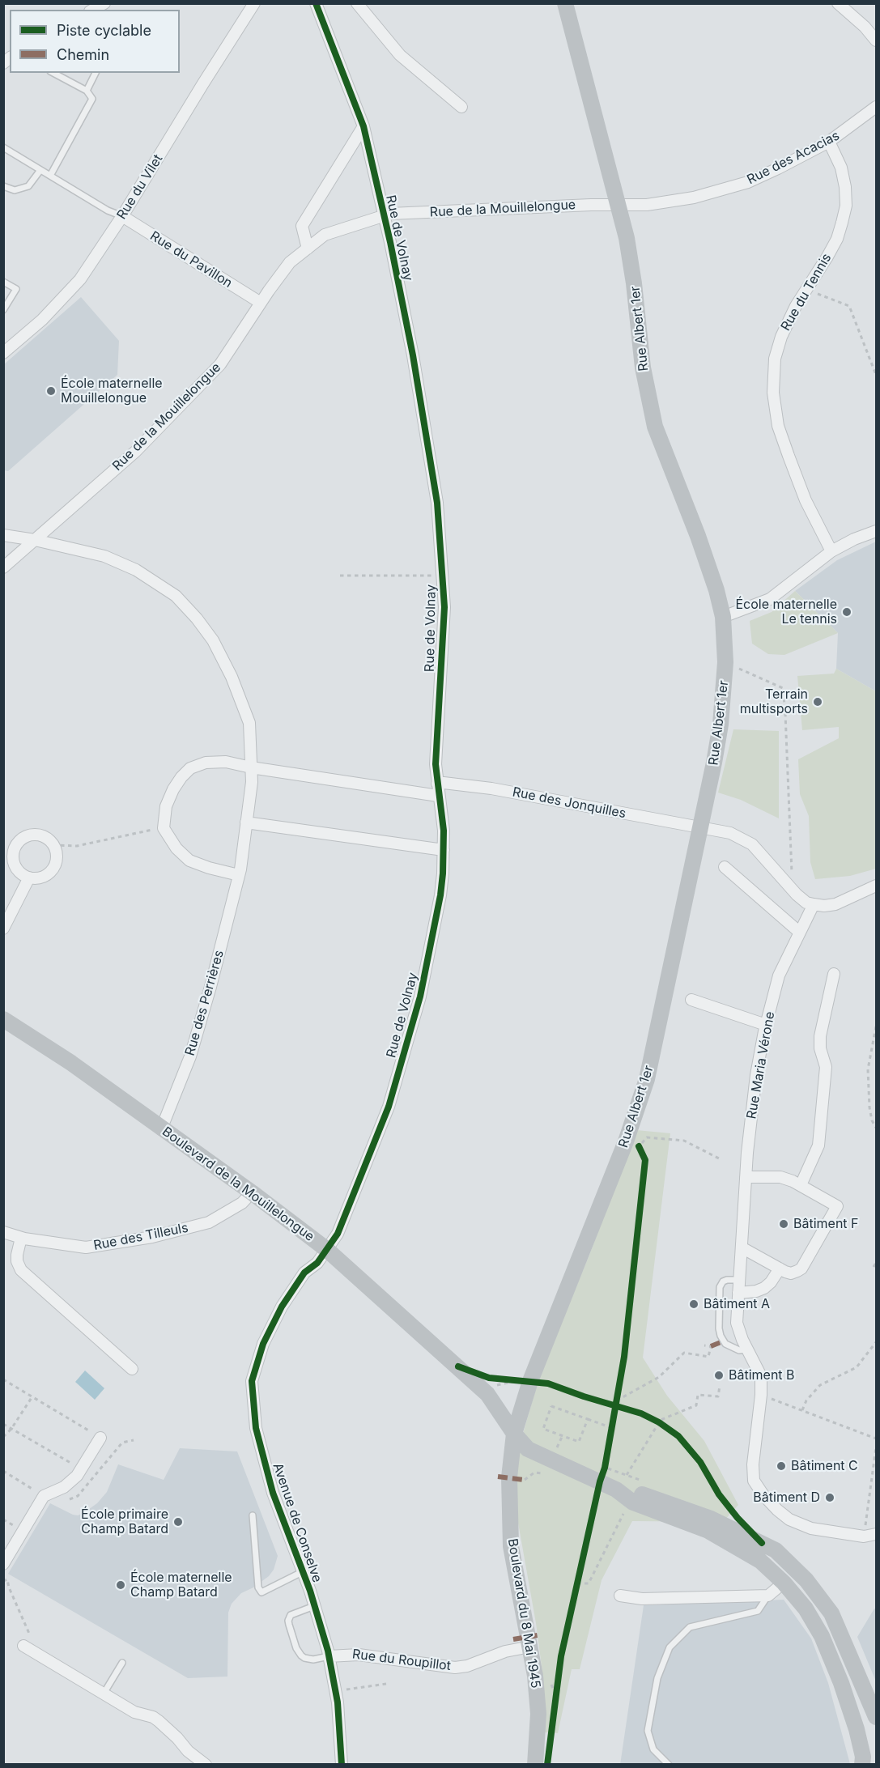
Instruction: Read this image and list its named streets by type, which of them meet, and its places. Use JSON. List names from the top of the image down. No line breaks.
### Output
{"streets":{"main road":["Rue Albert 1er","Boulevard de la Mouillelongue","Boulevard du 8 Mai 1945"],"street":["Rue des Acacias","Rue du Vilet","Rue de la Mouillelongue","Rue de Volnay","Rue du Pavillon","Rue du Tennis","Rue des Jonquilles","Rue des Perrières","Rue Maria Vérone","Rue des Tilleuls","Avenue de Conselve","Rue du Roupillot"]},"crossings":[["Rue des Acacias","Rue de la Mouillelongue"],["Rue des Acacias","Rue du Tennis"],["Rue des Acacias","Rue Albert 1er"],["Rue du Vilet","Rue du Pavillon"],["Rue de la Mouillelongue","Rue de Volnay"],["Rue de la Mouillelongue","Rue du Pavillon"],["Rue de la Mouillelongue","Rue Albert 1er"],["Rue de la Mouillelongue","Rue des Perrières"],["Rue de Volnay","Rue des Jonquilles"],["Rue de Volnay","Boulevard de la Mouillelongue"],["Rue de Volnay","Avenue de Conselve"],["Rue Albert 1er","Rue des Jonquilles"],["Rue Albert 1er","Boulevard de la Mouillelongue"],["Rue Albert 1er","Boulevard du 8 Mai 1945"],["Rue des Jonquilles","Rue Maria Vérone"],["Rue des Perrières","Boulevard de la Mouillelongue"],["Boulevard de la Mouillelongue","Rue des Tilleuls"],["Boulevard de la Mouillelongue","Avenue de Conselve"],["Boulevard de la Mouillelongue","Boulevard du 8 Mai 1945"],["Avenue de Conselve","Rue du Roupillot"],["Boulevard du 8 Mai 1945","Rue du Roupillot"]],"places":["École maternelle Mouillelongue","École maternelle Le tennis","Terrain multisports","Bâtiment F","Bâtiment A","Bâtiment B","Bâtiment C","Bâtiment D","École primaire Champ Batard","École maternelle Champ Batard"],"legend":["Piste cyclable","Chemin"]}
